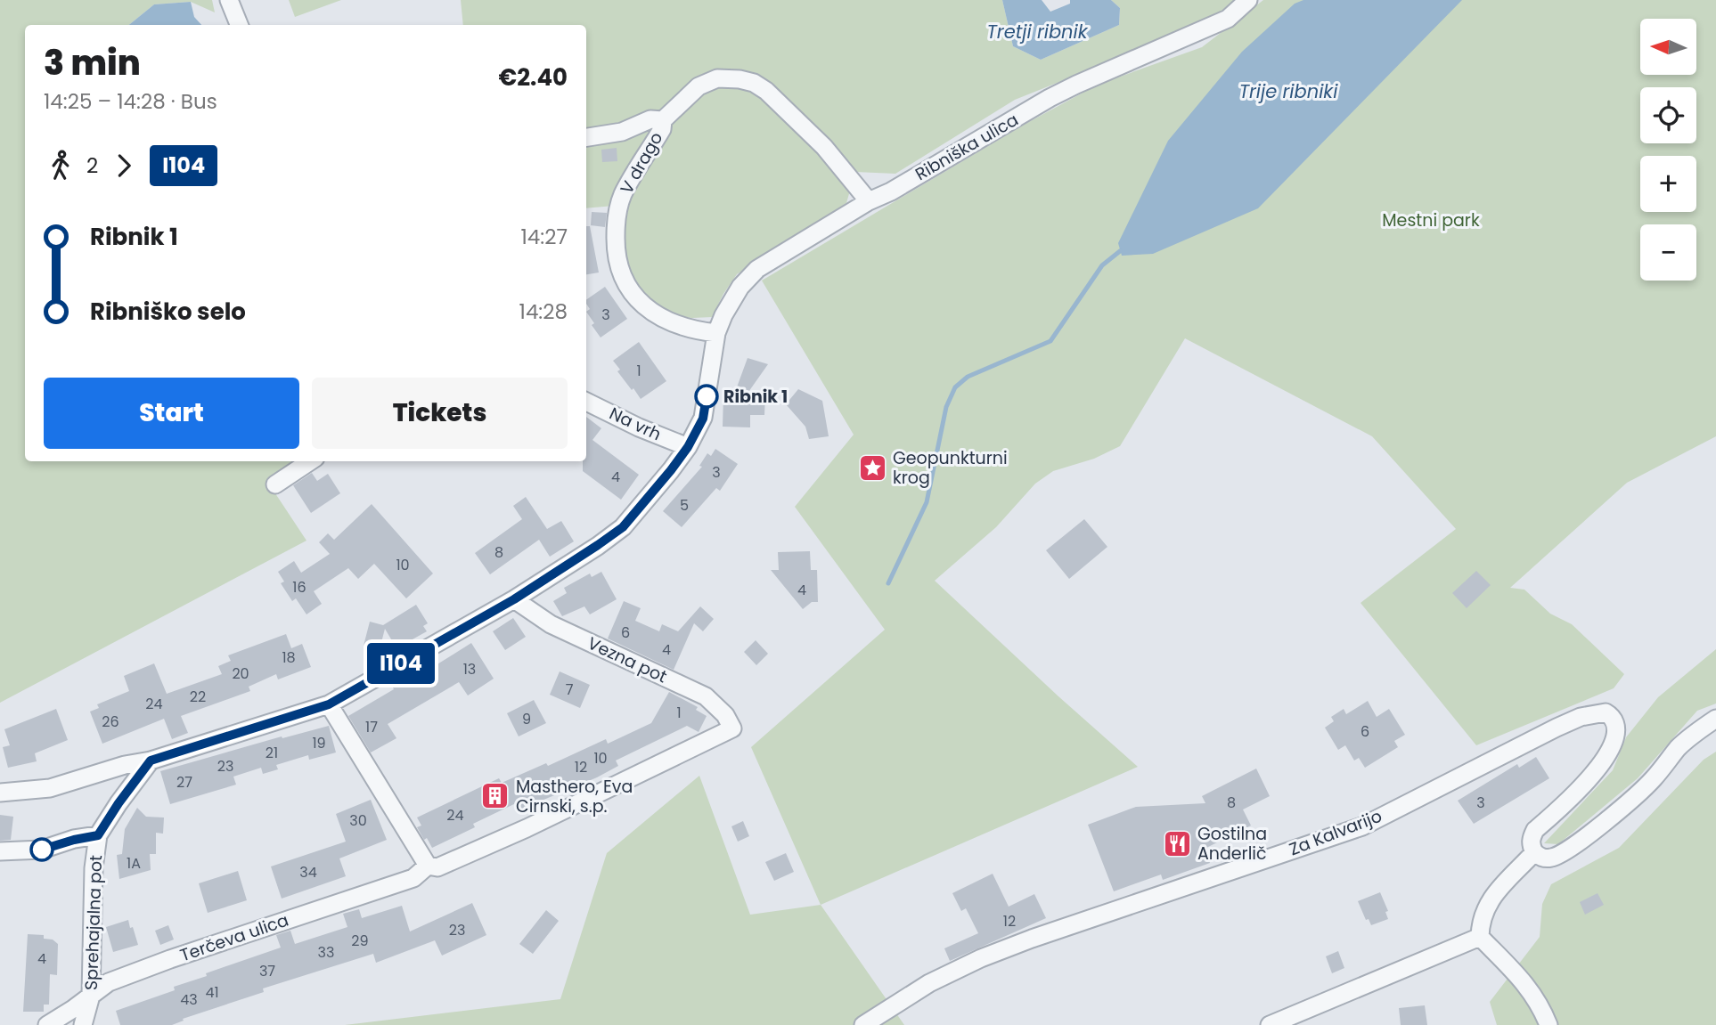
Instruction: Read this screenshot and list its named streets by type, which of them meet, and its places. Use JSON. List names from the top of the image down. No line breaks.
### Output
{"streets":{"street":["Ribniška ulica","V drago","Na vrh","Vezna pot","Za Kalvarijo","Sprehajalna pot","Terčeva ulica"]},"crossings":[["Ribniška ulica","V drago"],["Ribniška ulica","Na vrh"],["Ribniška ulica","Vezna pot"],["Ribniška ulica","Sprehajalna pot"],["Vezna pot","Terčeva ulica"],["Sprehajalna pot","Terčeva ulica"]],"water":["Tretji ribnik","Trije ribniki"],"parks":["Mestni park"],"places":{"other":["Ribnik 1"],"place":["Geopunkturni krog"],"building":["Masthero, Eva Cirnski, s.p."],"restaurant":["Gostilna Anderlič"]},"lines":["bus line I104"],"house_numbers":["3","1","3","4","5","8","10","16","4","6","4","18","13","20","7","22","24","1","9","26","17","6","19","21","10","23","12","27","8","3","24","30","1A","34","12","23","29","33","4","37","41","43"],"north":"left","page":{"on_map":"I104","map_buttons":["+","−"],"heading":["3 min","14:25 – 14:28 · Bus","€2.40"],"legs":["2","I104"],"list":[{"name":"Ribnik 1","value":"14:27"},{"name":"Ribniško selo","value":"14:28"}],"buttons":["Start","Tickets"]}}
